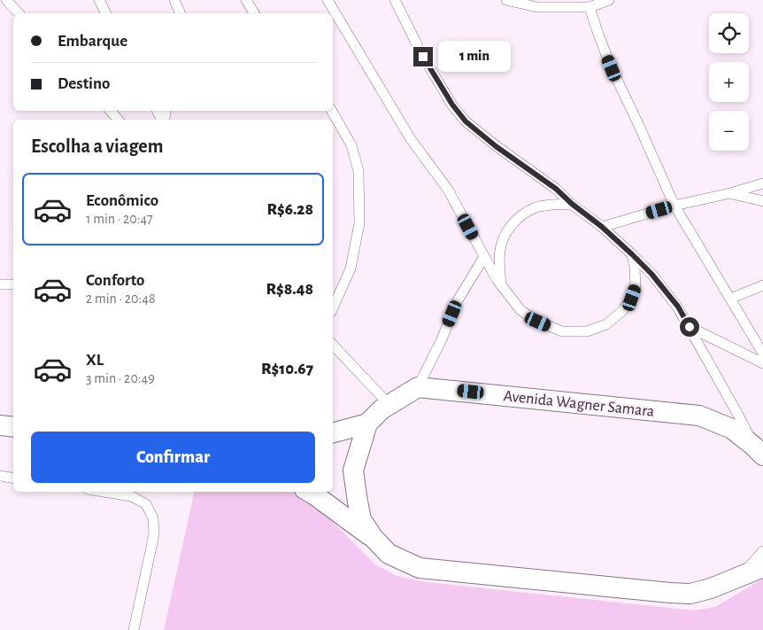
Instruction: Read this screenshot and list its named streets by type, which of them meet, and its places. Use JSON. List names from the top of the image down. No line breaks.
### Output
{"streets":{"street":["Avenida Wagner Samara"]},"page":{"map_buttons":["+","−"],"banner":["Embarque","Destino"],"bubble":"1 min","heading":"Escolha a viagem","list":[{"name":"Econômico","note":"1 min · 20:47","value":"R$6.28"},{"name":"Conforto","note":"2 min · 20:48","value":"R$8.48"},{"name":"XL","note":"3 min · 20:49","value":"R$10.67"}],"buttons":"Confirmar"}}
